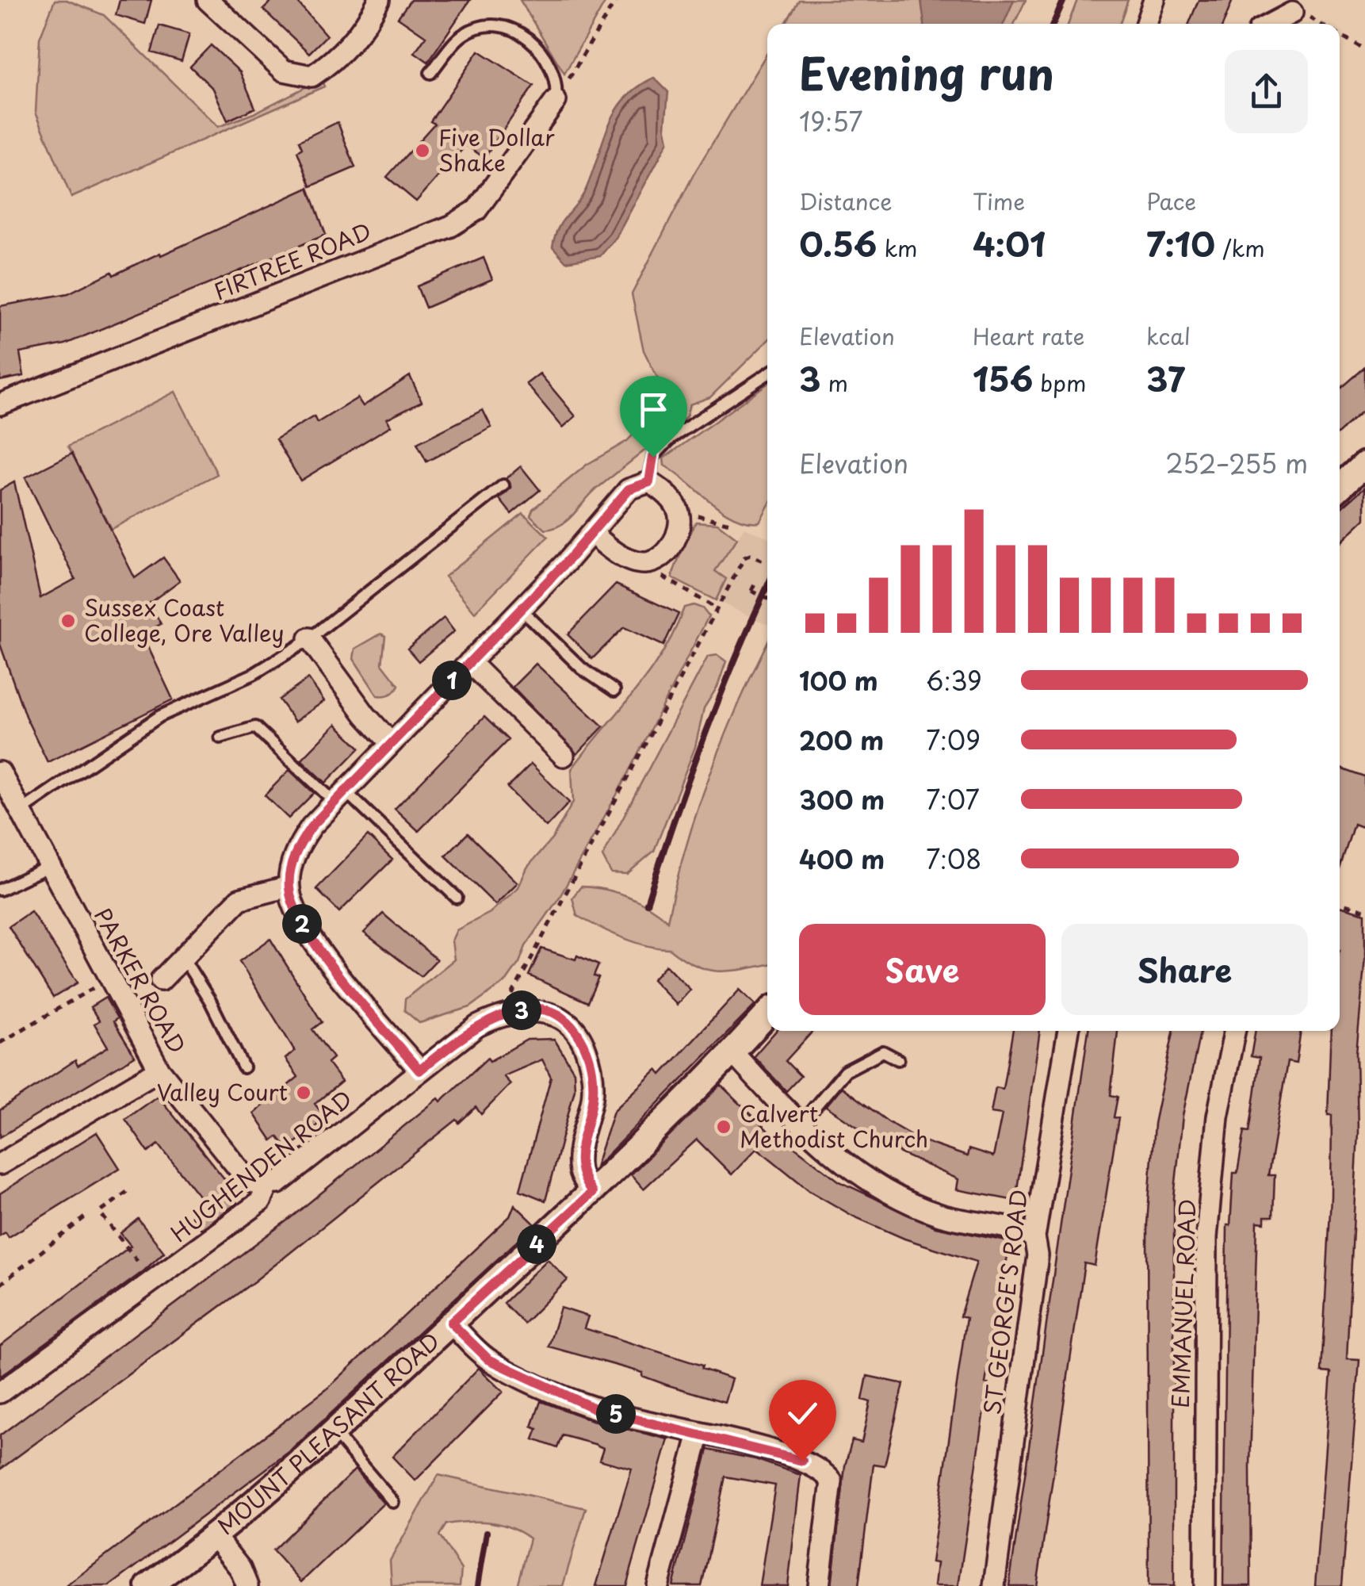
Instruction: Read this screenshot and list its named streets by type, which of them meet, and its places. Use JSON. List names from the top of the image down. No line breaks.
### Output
{"streets":{"street":["FIRTREE ROAD","PARKER ROAD","HUGHENDEN ROAD","ST GEORGE'S ROAD","EMMANUEL ROAD","MOUNT PLEASANT ROAD"]},"crossings":[["PARKER ROAD","HUGHENDEN ROAD"],["HUGHENDEN ROAD","MOUNT PLEASANT ROAD"]],"places":["Five Dollar Shake","Sussex Coast College, Ore Valley","Valley Court","Calvert Methodist Church"],"page":{"heading":["Evening run","19:57"],"stats":[["Distance","0.56 km"],["Time","4:01"],["Pace","7:10 /km"],["Elevation","3 m"],["Heart rate","156 bpm"],["kcal","37"]],"chart":["Elevation","252–255 m"],"list":[{"name":"100 m","note":"6:39"},{"name":"200 m","note":"7:09"},{"name":"300 m","note":"7:07"},{"name":"400 m","note":"7:08"}],"pins":["1","2","3","4","5"],"buttons":["Save","Share"]}}
